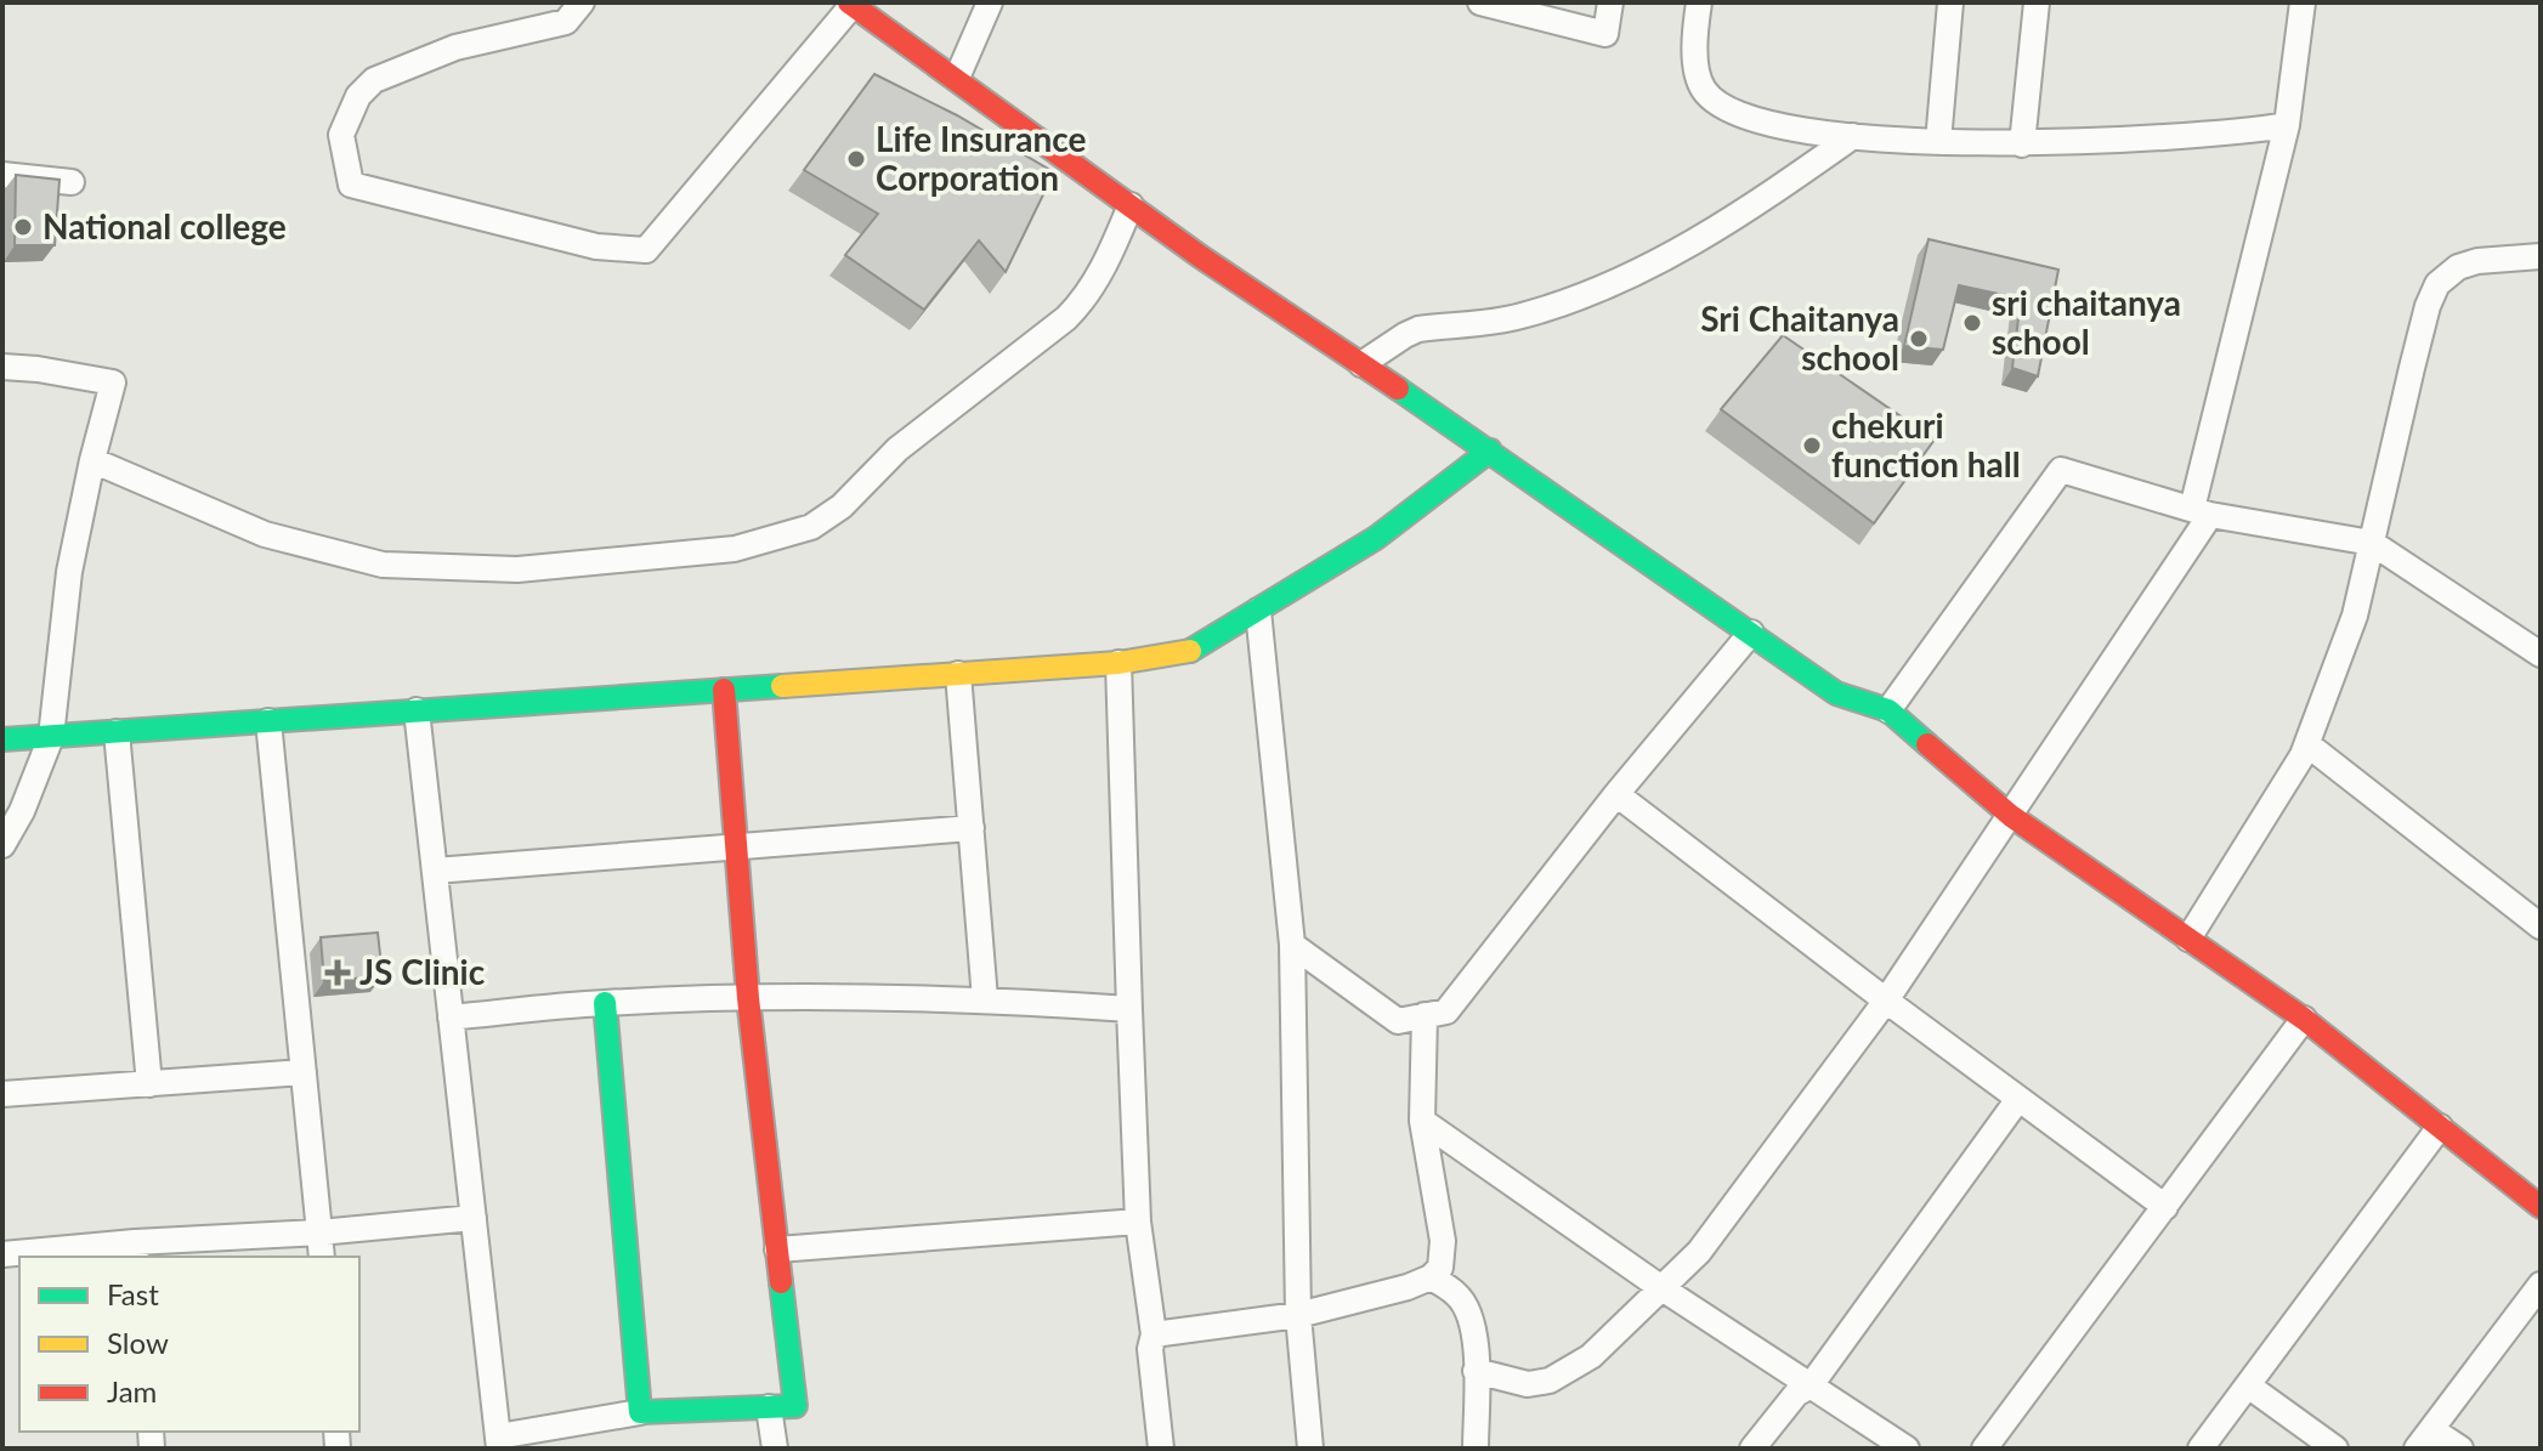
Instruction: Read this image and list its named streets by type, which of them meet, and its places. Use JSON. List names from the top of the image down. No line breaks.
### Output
{"places":{"other":["Life Insurance Corporation","National college","sri chaitanya school","Sri Chaitanya school","chekuri function hall"],"health":["JS Clinic"]},"legend":["Fast","Slow","Jam"]}
